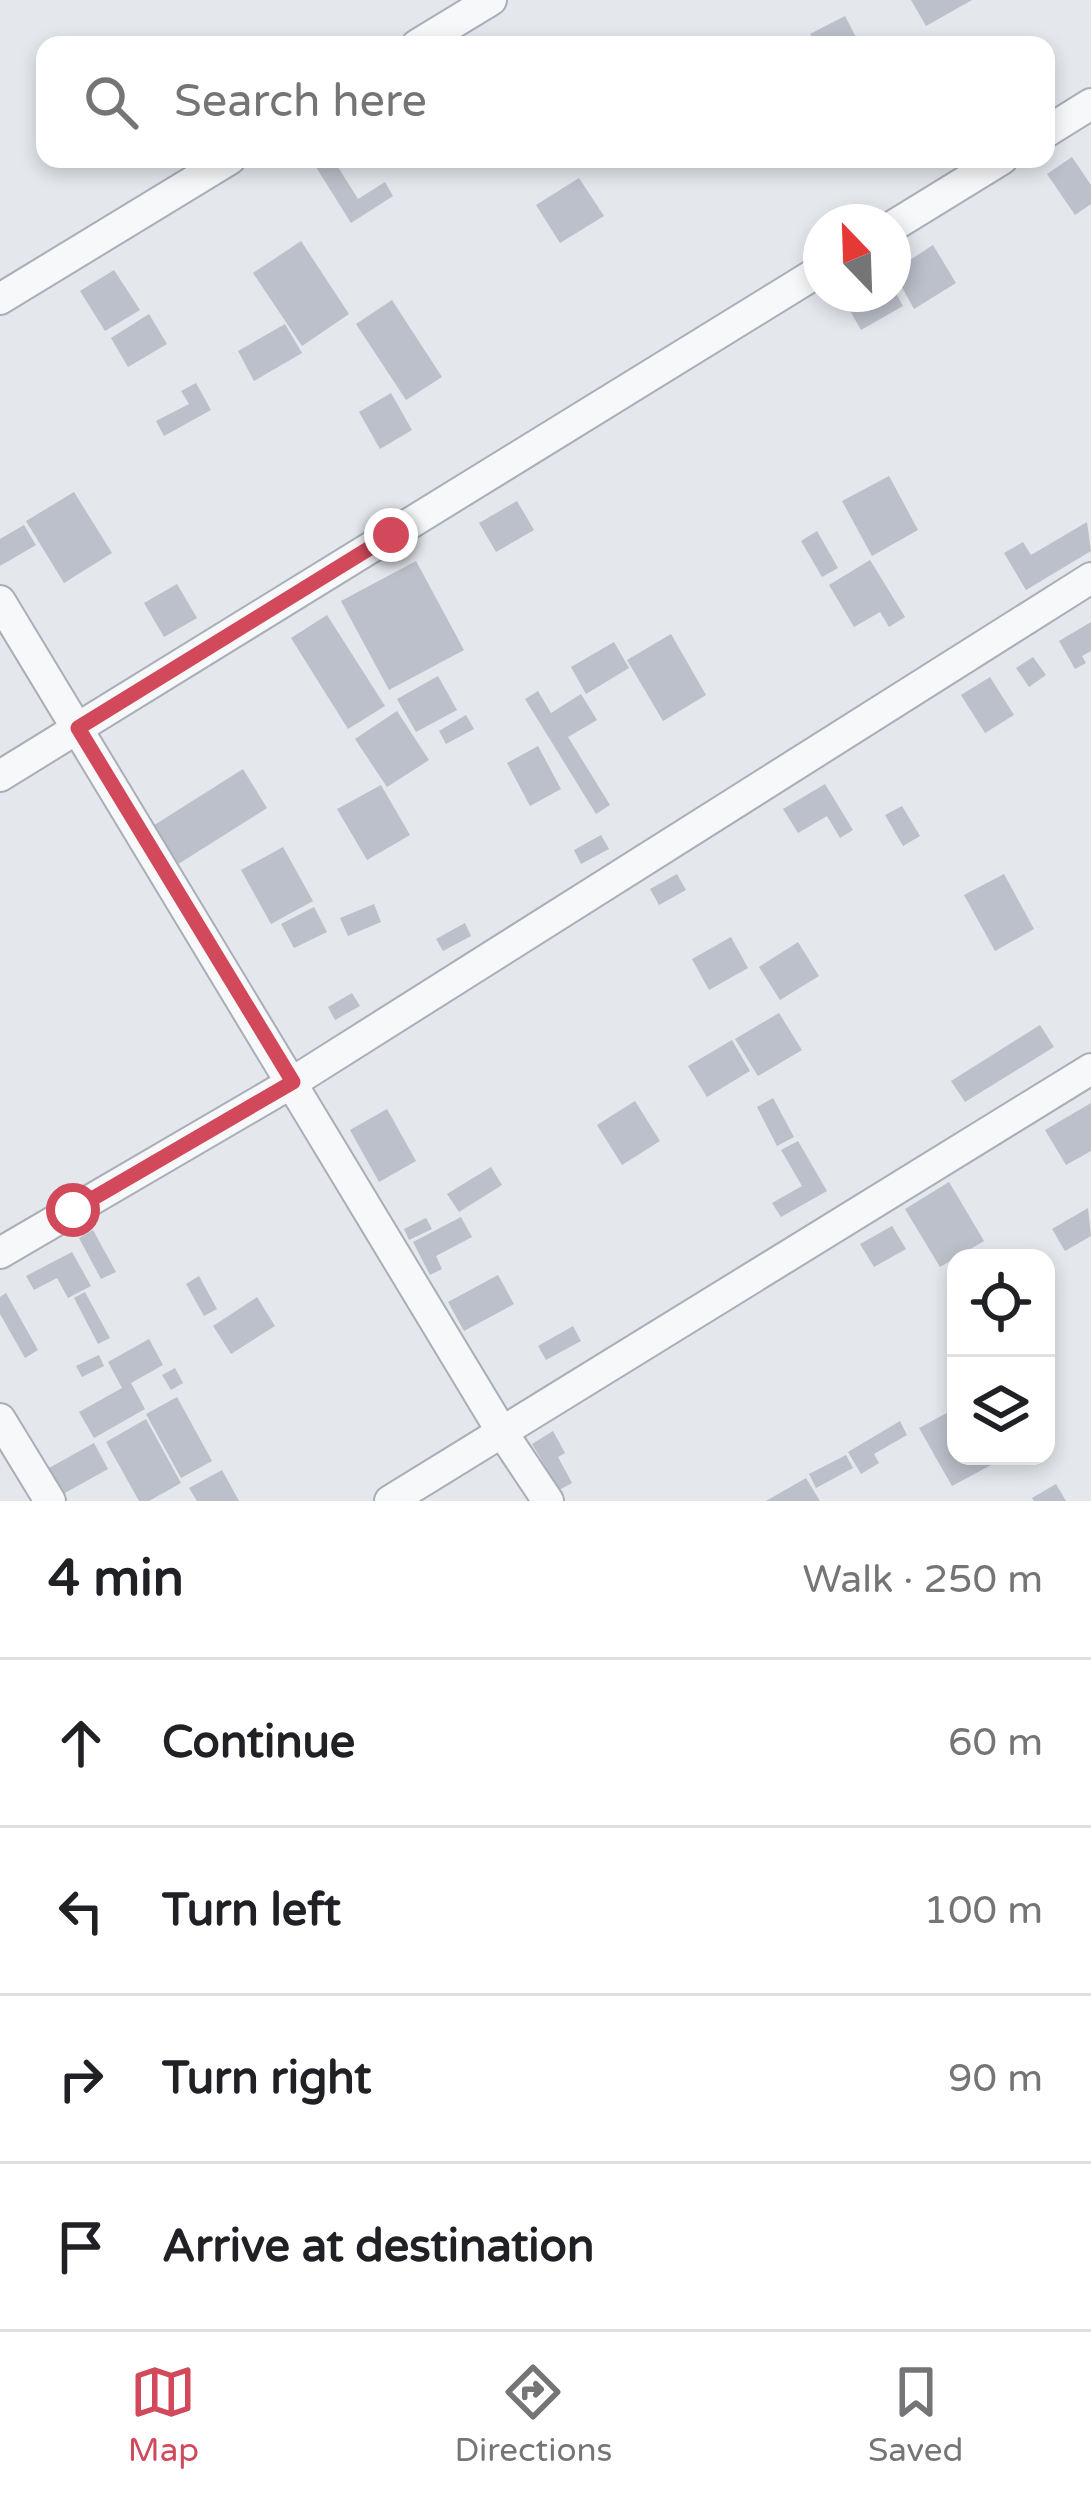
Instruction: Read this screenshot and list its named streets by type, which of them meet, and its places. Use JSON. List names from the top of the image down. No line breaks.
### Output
{"north":"top left","page":{"search":"Search here","heading":["4 min","Walk · 250 m"],"list":[["Continue","60 m"],["Turn left","100 m"],["Turn right","90 m"],"Arrive at destination"],"nav":["Map","Directions","Saved"]}}
